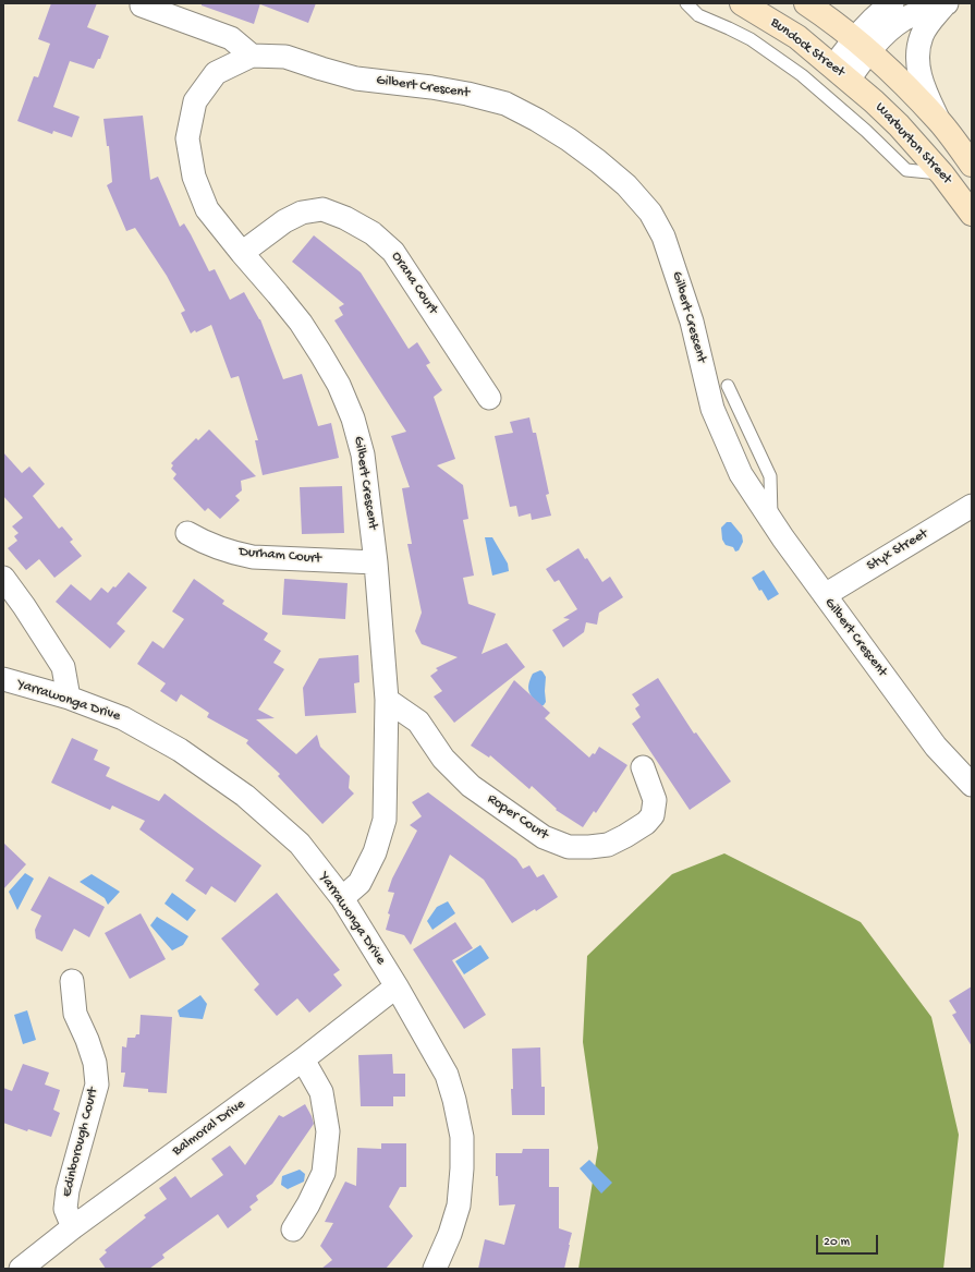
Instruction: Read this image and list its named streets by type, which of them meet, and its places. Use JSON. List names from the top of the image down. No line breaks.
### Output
{"streets":{"main road":["Bundock Street","Warburton Street"],"street":["Gilbert Crescent","Orana Court","Styx Street","Durham Court","Yarrawonga Drive","Roper Court","Balmoral Drive","Edinborough Court"]},"crossings":[["Bundock Street","Warburton Street"],["Gilbert Crescent","Orana Court"],["Gilbert Crescent","Styx Street"],["Gilbert Crescent","Durham Court"],["Gilbert Crescent","Yarrawonga Drive"],["Gilbert Crescent","Roper Court"],["Yarrawonga Drive","Balmoral Drive"],["Balmoral Drive","Edinborough Court"]],"scale_bar":"20 m"}
